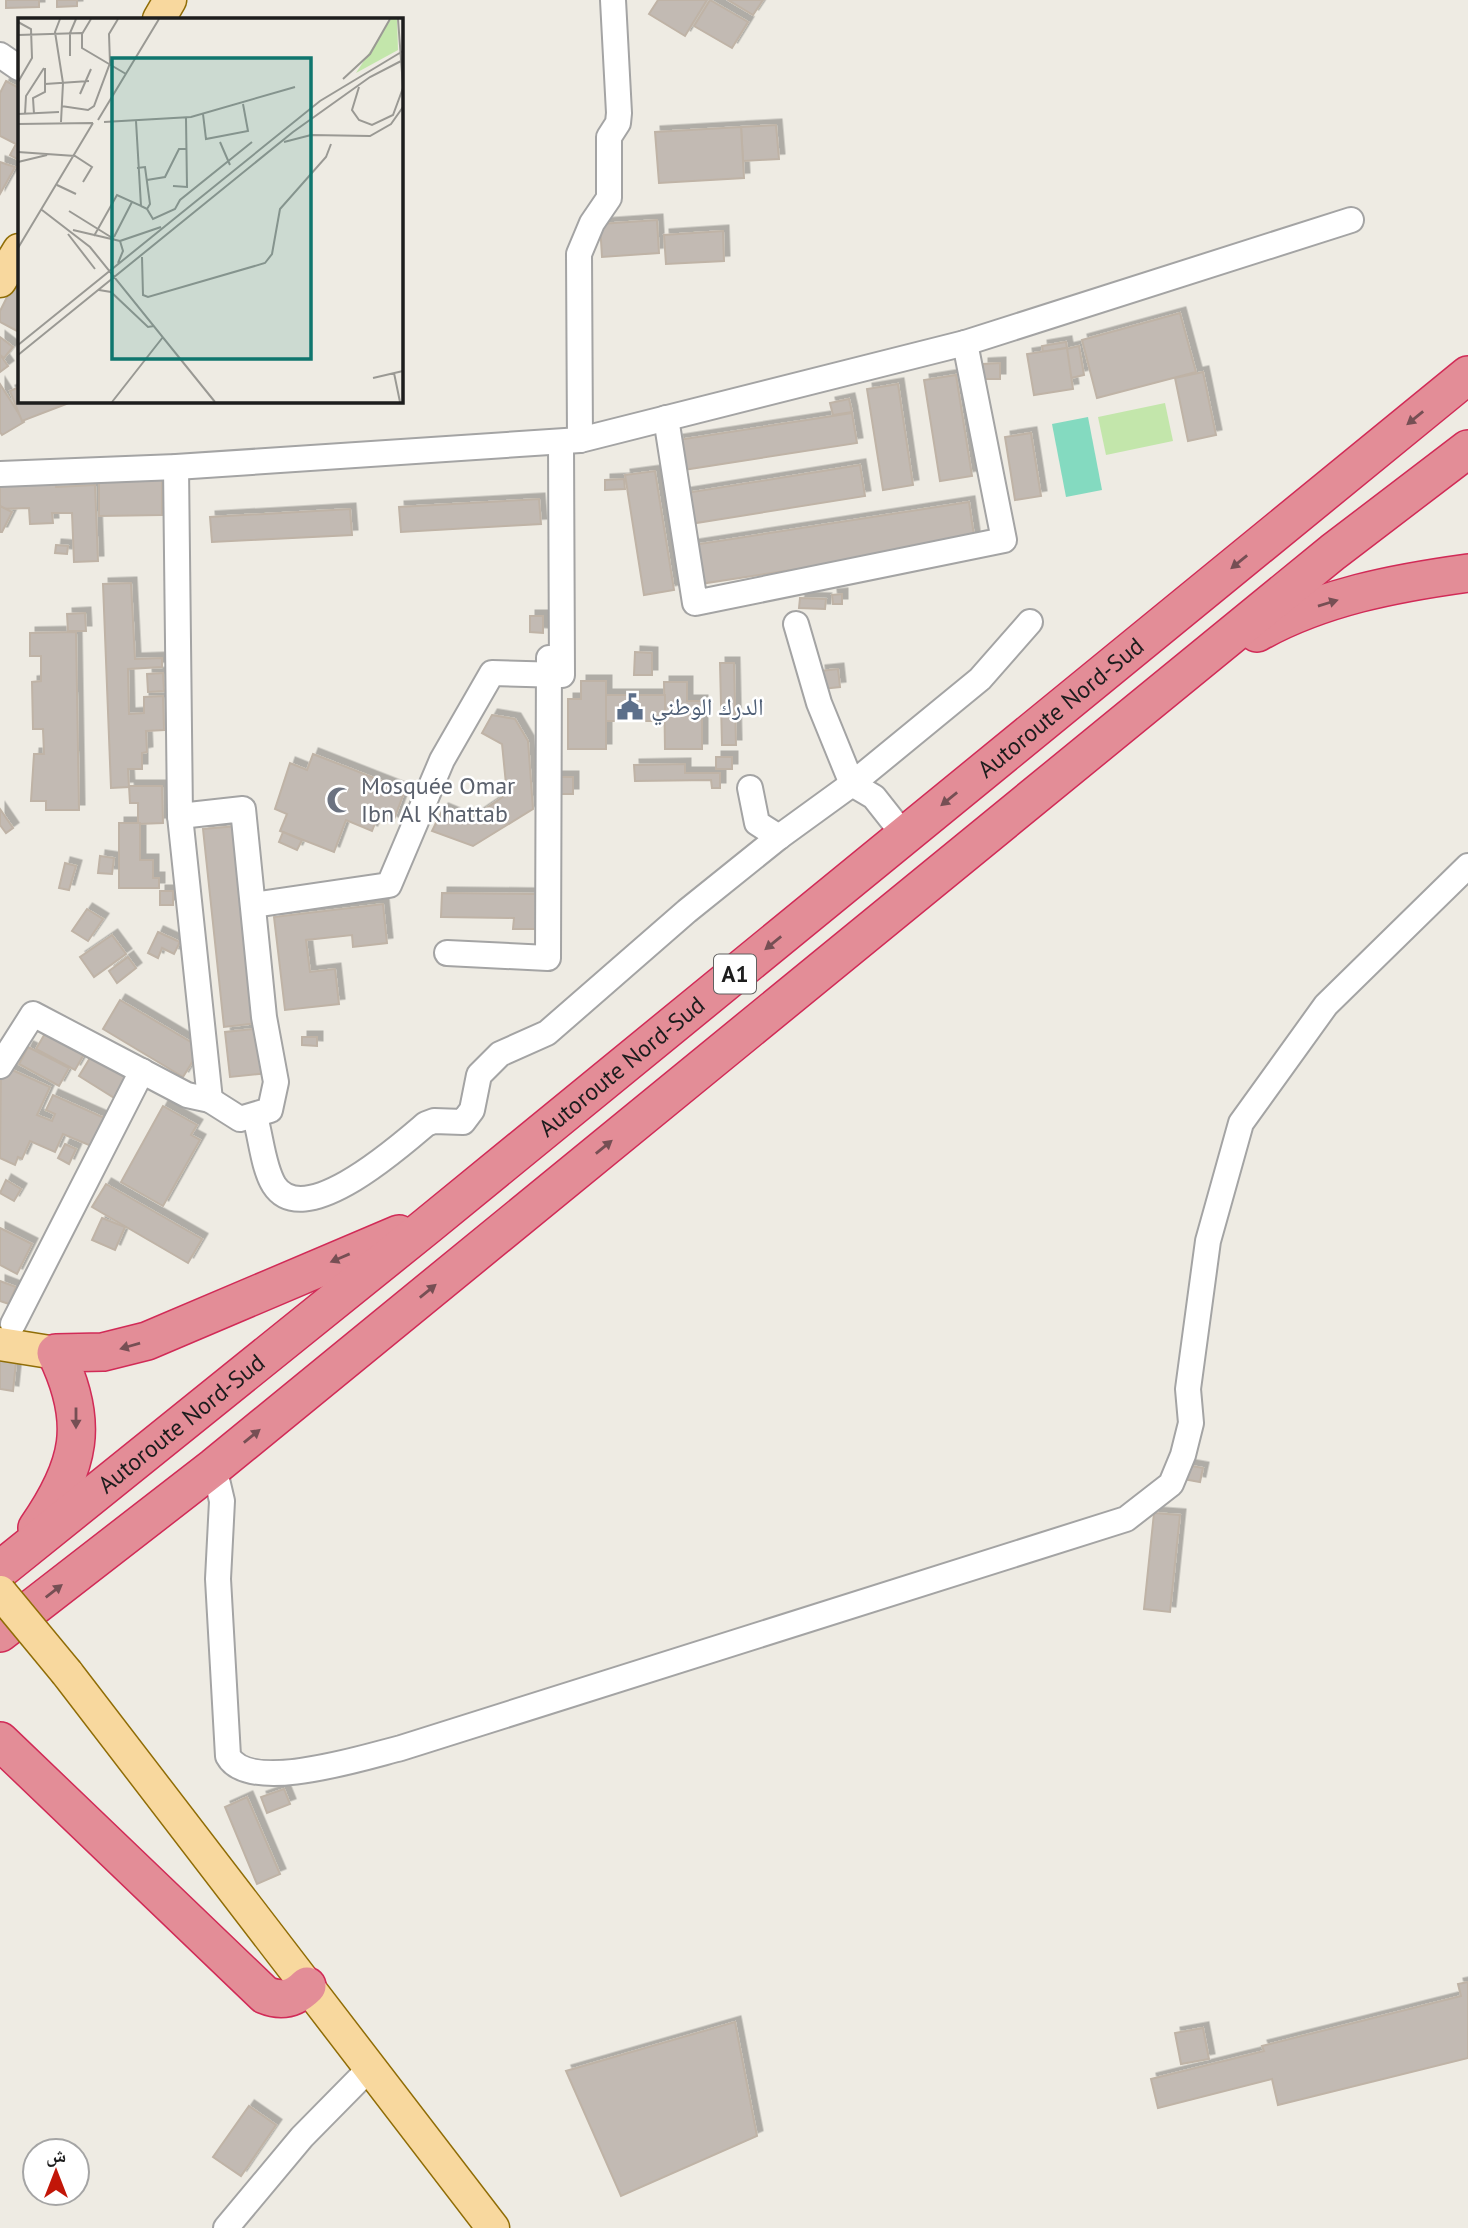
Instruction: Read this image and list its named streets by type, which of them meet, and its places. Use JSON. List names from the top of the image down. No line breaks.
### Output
{"streets":{"highway":["Autoroute Nord-Sud","A1"]},"places":{"public building":["الدرك الوطني"],"mosque":["Mosquée Omar Ibn Al Khattab"]},"north":"top"}
